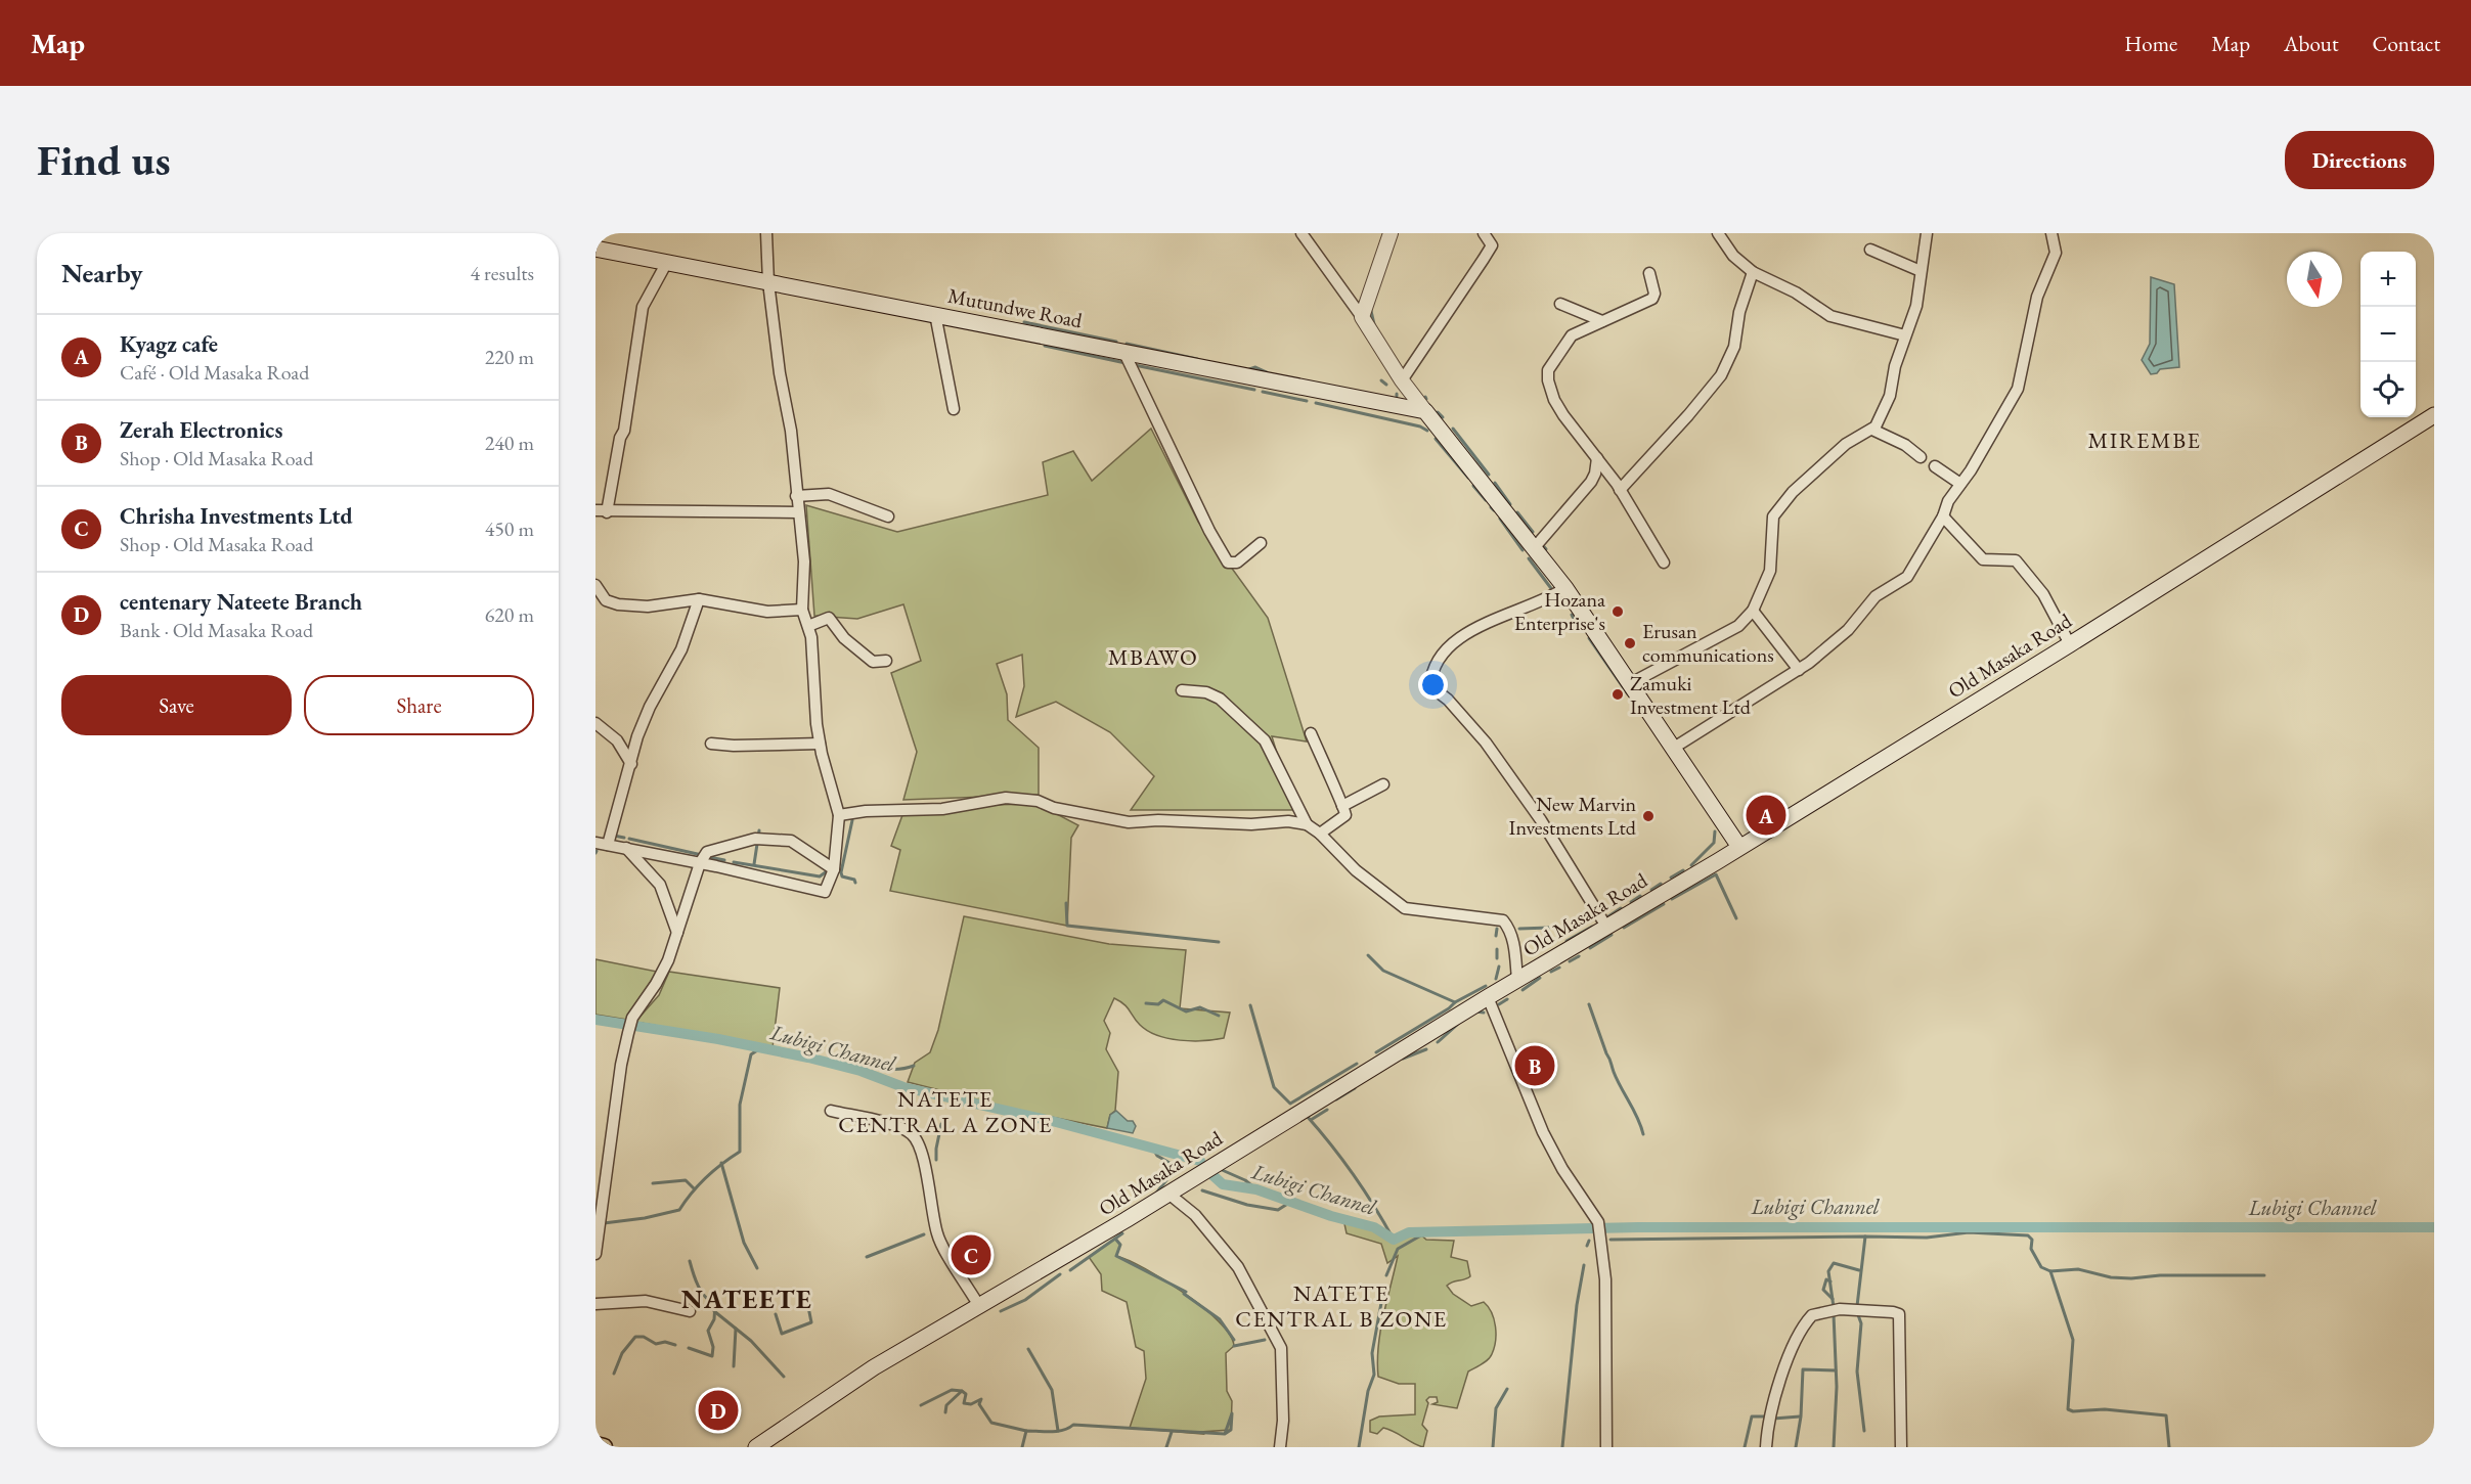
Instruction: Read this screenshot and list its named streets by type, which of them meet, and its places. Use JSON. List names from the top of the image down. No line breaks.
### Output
{"streets":{"main road":["Mutundwe Road","Old Masaka Road"]},"districts":["MIREMBE","MBAWO","NATETE CENTRAL A ZONE","NATETE CENTRAL B ZONE","NATEETE"],"water":["Lubigi Channel"],"places":["Hozana Enterprise's","Erusan communications","Zamuki Investment Ltd","New Marvin Investments Ltd"],"north":"bottom","page":{"header":"Map","nav":["Home","Map","About","Contact"],"buttons":["Directions",["Save","Share"]],"title":"Find us","heading":["Nearby","4 results"],"map_buttons":["+","−"],"list":[{"mark":"A","name":"Kyagz cafe","note":"Café · Old Masaka Road","value":"220 m"},{"mark":"B","name":"Zerah Electronics","note":"Shop · Old Masaka Road","value":"240 m"},{"mark":"C","name":"Chrisha Investments Ltd","note":"Shop · Old Masaka Road","value":"450 m"},{"mark":"D","name":"centenary Nateete Branch","note":"Bank · Old Masaka Road","value":"620 m"}],"pins":["A","B","C","D"]}}
